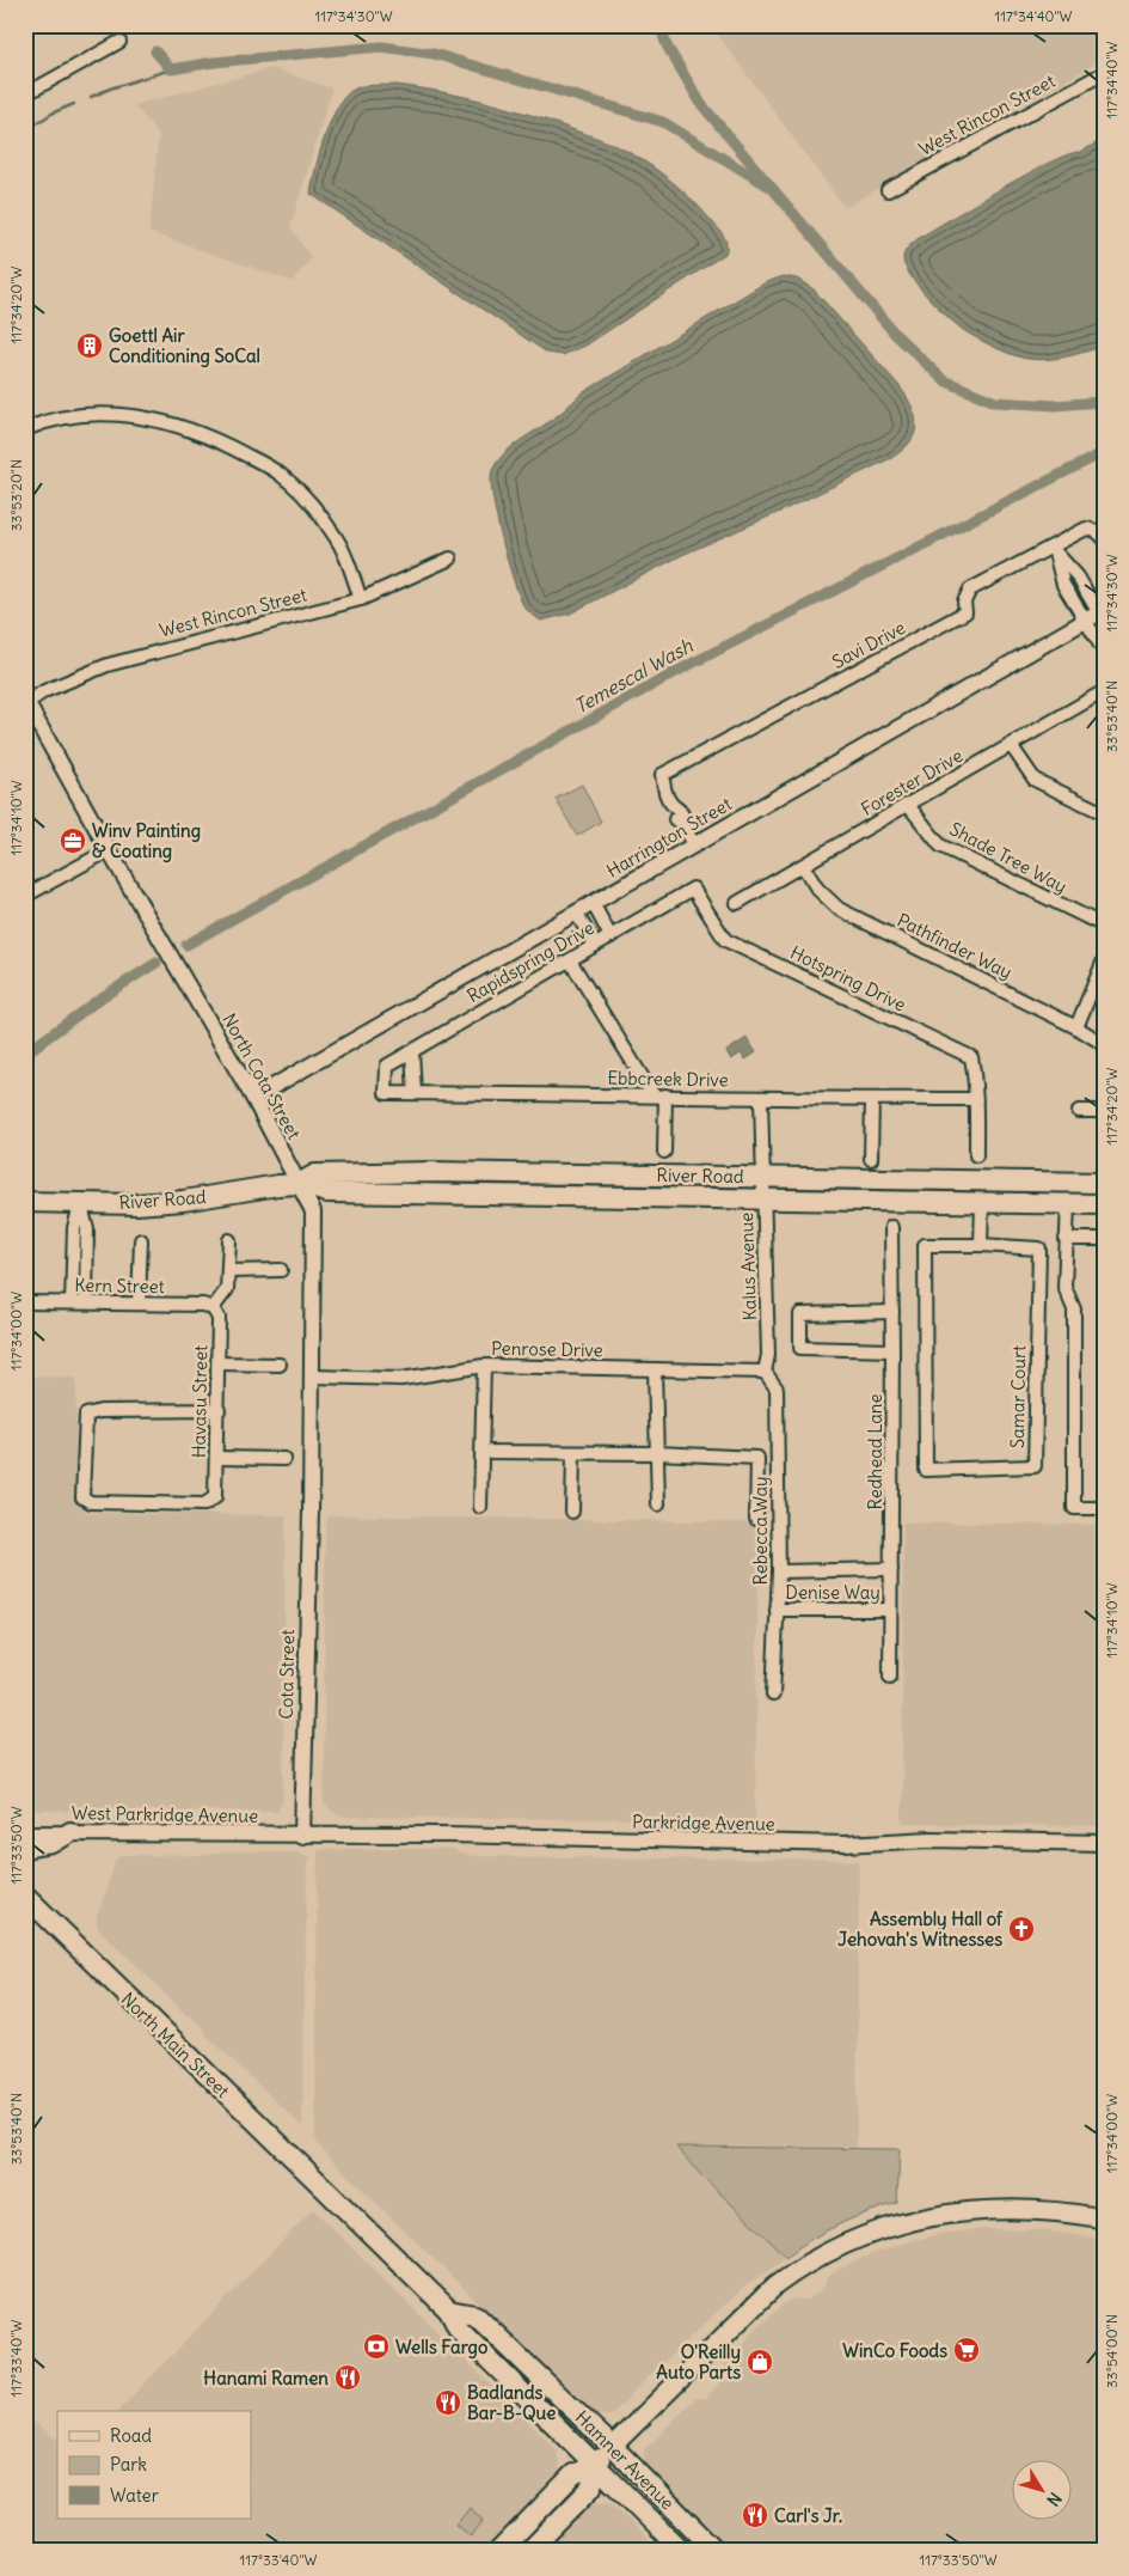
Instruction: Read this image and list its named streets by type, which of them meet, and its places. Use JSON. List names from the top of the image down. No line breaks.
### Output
{"streets":{"main road":["River Road","North Main Street","Hamner Avenue"],"street":["West Rincon Street","Savi Drive","Forester Drive","Harrington Street","Shade Tree Way","Pathfinder Way","Rapidspring Drive","Hotspring Drive","North Cota Street","Ebbcreek Drive","Kalus Avenue","Kern Street","Penrose Drive","Samar Court","Havasu Street","Redhead Lane","Rebecca Way","Denise Way","Cota Street","West Parkridge Avenue","Parkridge Avenue"]},"crossings":[["West Rincon Street","North Cota Street"],["Savi Drive","Harrington Street"],["Forester Drive","Shade Tree Way"],["Forester Drive","Pathfinder Way"],["Harrington Street","North Cota Street"],["Rapidspring Drive","Hotspring Drive"],["Rapidspring Drive","Ebbcreek Drive"],["Hotspring Drive","Ebbcreek Drive"],["North Cota Street","River Road"],["North Cota Street","Penrose Drive"],["North Cota Street","Cota Street"],["Ebbcreek Drive","Kalus Avenue"],["River Road","Kalus Avenue"],["Kalus Avenue","Penrose Drive"],["Kalus Avenue","Rebecca Way"],["Kern Street","Havasu Street"],["Penrose Drive","Rebecca Way"],["Redhead Lane","Denise Way"],["Rebecca Way","Denise Way"],["Cota Street","West Parkridge Avenue"],["Cota Street","Parkridge Avenue"],["West Parkridge Avenue","Parkridge Avenue"],["North Main Street","Hamner Avenue"]],"water":["Temescal Wash"],"places":{"building":["Goettl Air Conditioning SoCal"],"office":["Winv Painting & Coating"],"church":["Assembly Hall of Jehovah's Witnesses"],"bank":["Wells Fargo"],"supermarket":["WinCo Foods"],"shop":["O'Reilly Auto Parts"],"restaurant":["Hanami Ramen","Badlands Bar-B-Que","Carl's Jr."]},"legend":["Road","Park","Water"],"north":"bottom right","coordinates":["117°34'30\"W","117°34'40\"W","117°34'20\"W","33°53'20\"N","33°53'40\"N","117°34'10\"W","117°34'00\"W","117°33'50\"W","33°54'00\"N","117°33'40\"W"]}
